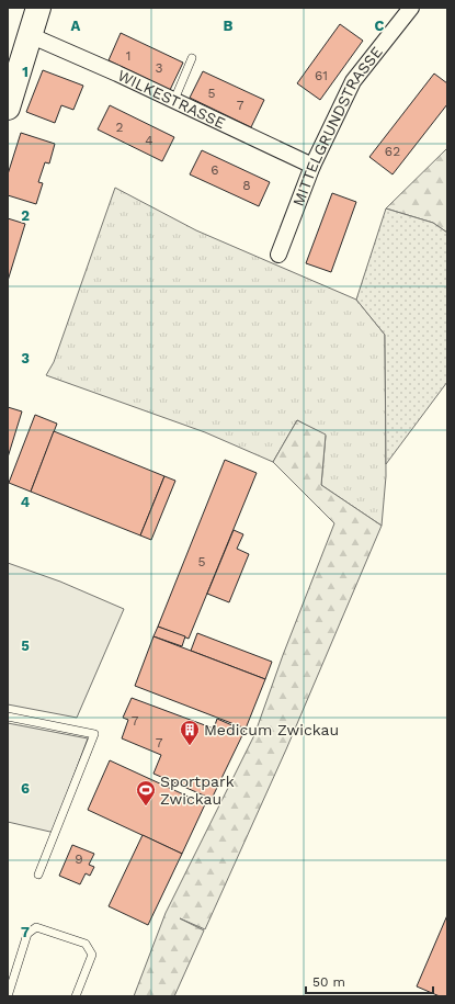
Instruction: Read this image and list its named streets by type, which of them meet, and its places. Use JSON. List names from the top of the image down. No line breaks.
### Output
{"streets":{"street":["WILKESTRASSE","MITTELGRUNDSTRASSE"]},"crossings":[["WILKESTRASSE","MITTELGRUNDSTRASSE"]],"places":{"building":["Medicum Zwickau"],"sports":["Sportpark Zwickau"]},"house_numbers":["1","3","61","5","7","2","4","62","6","8","5","7","7","9"],"scale_bar":"50 m","grid":{"columns":["A","B","C"],"rows":["1","2","3","4","5","6","7"]}}
